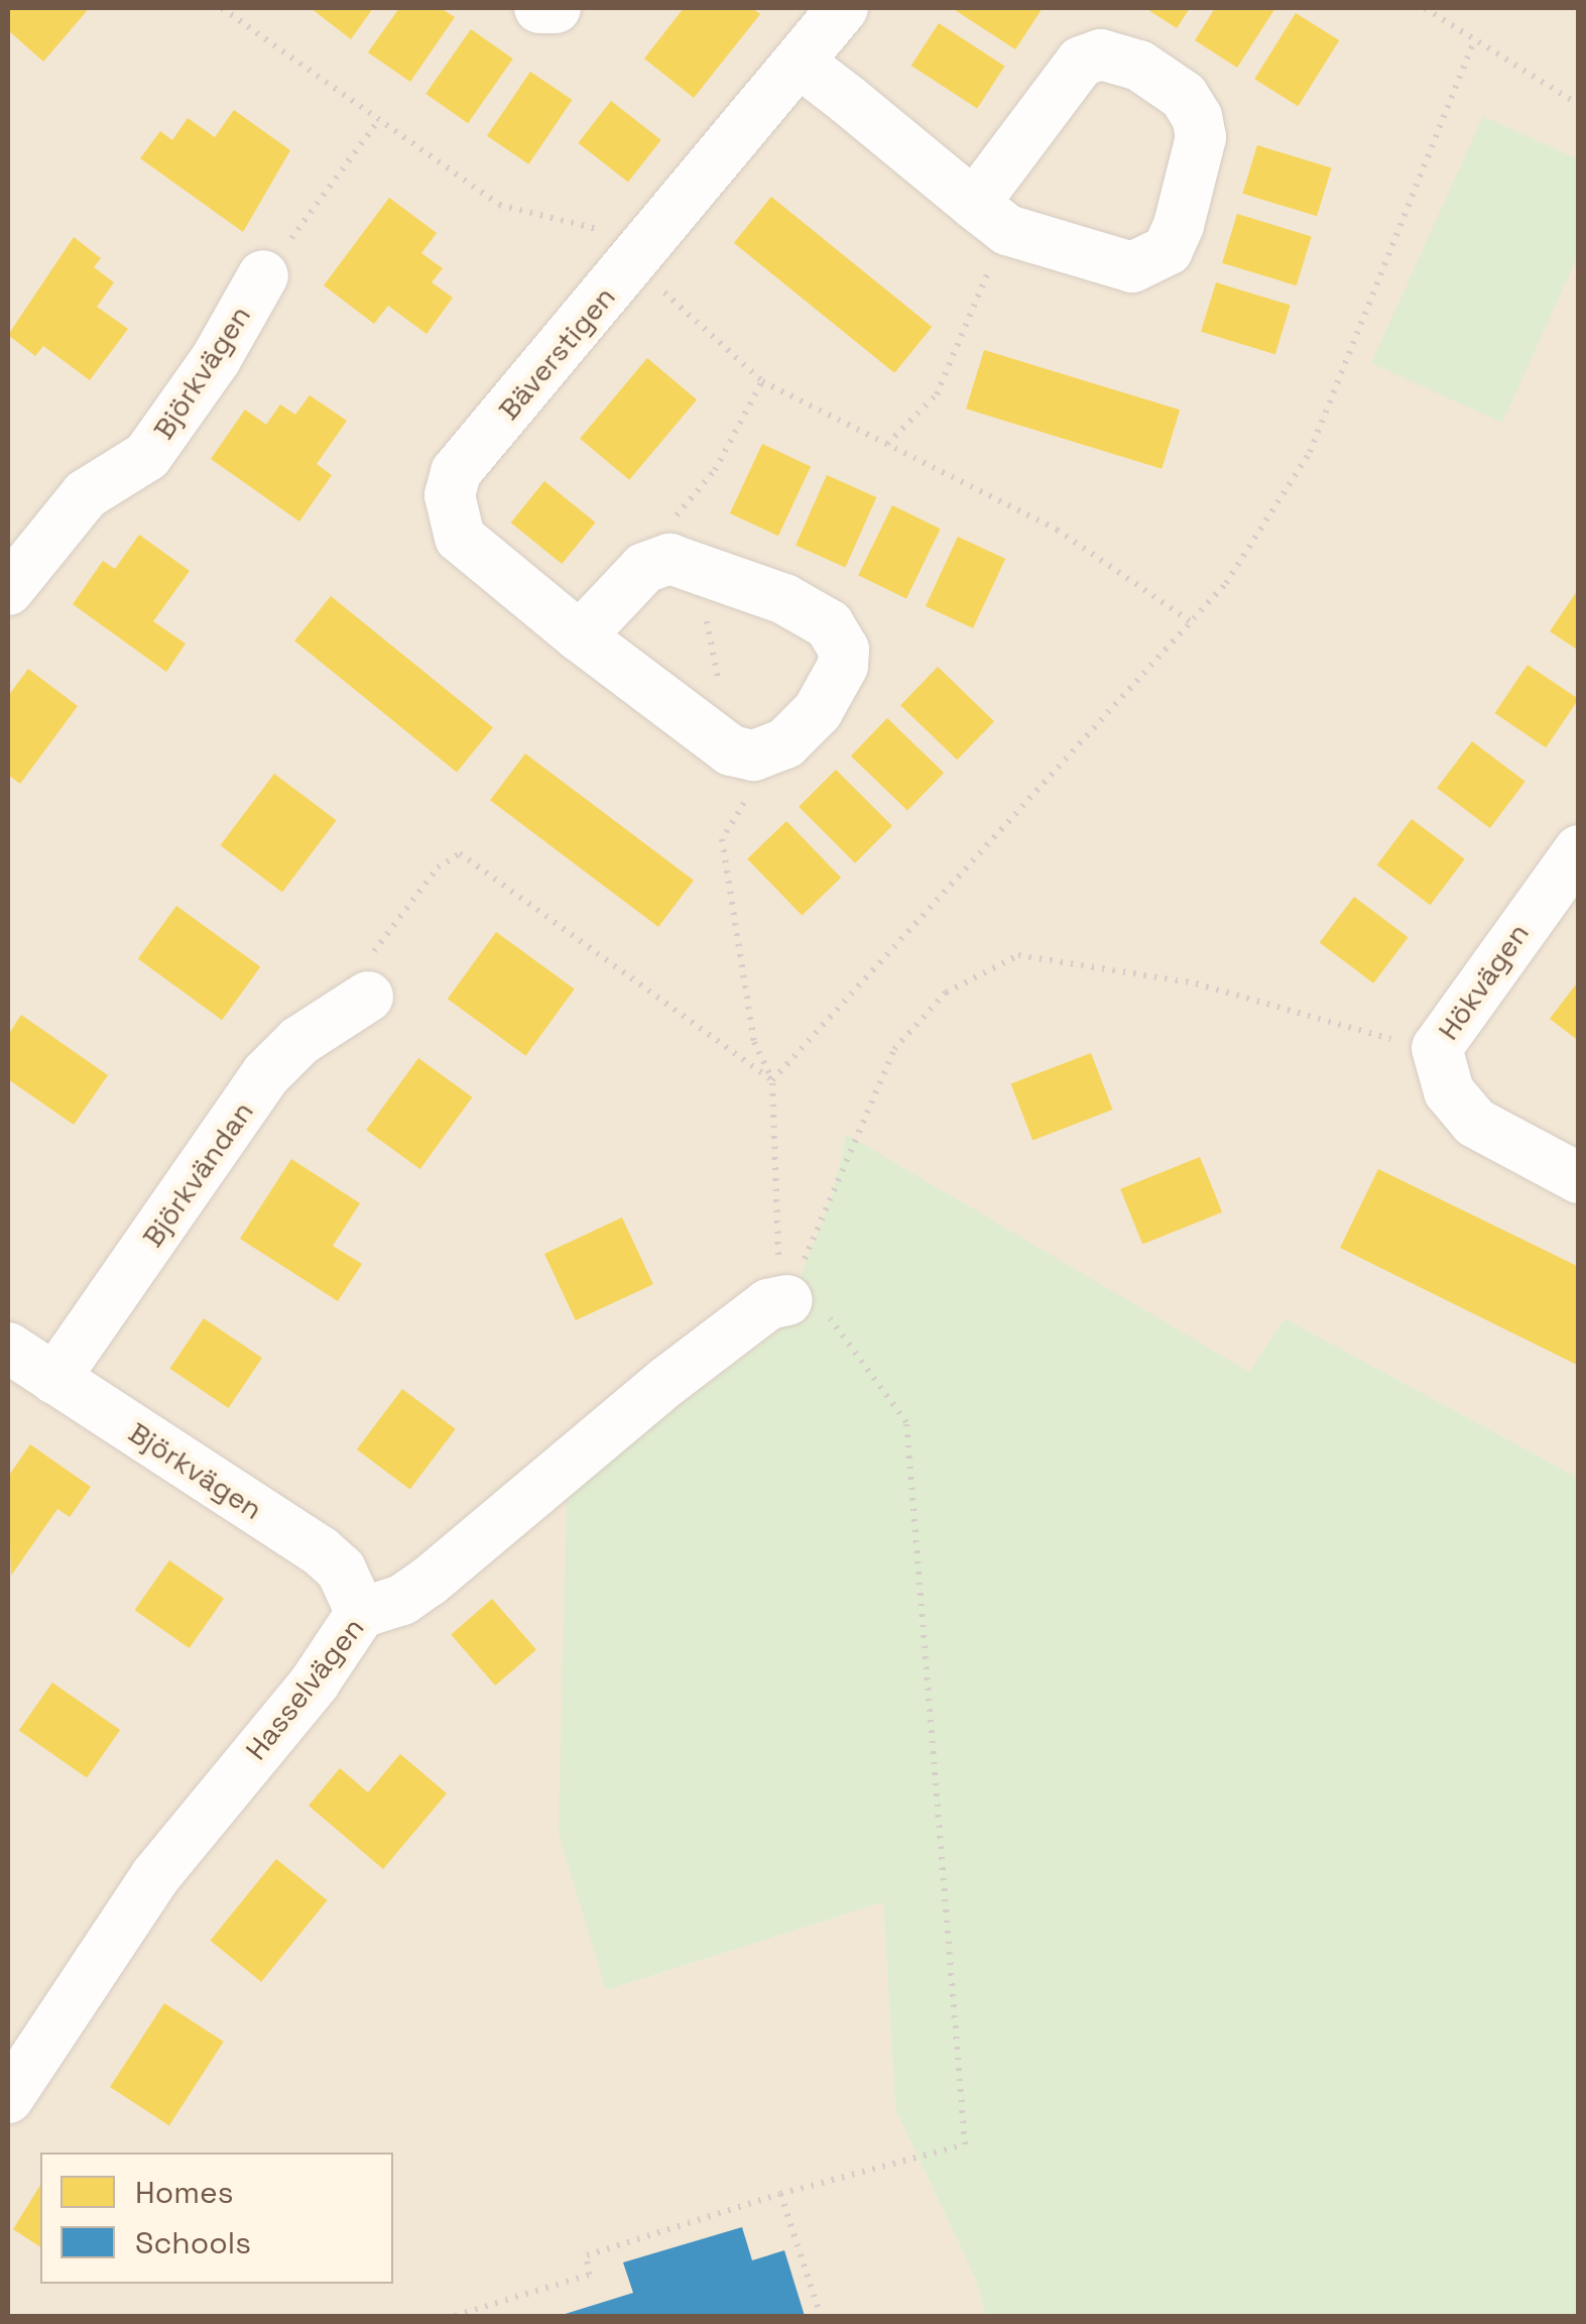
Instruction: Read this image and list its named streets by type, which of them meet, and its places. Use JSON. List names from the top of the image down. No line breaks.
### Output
{"streets":{"street":["Bäverstigen","Björkvägen","Hökvägen","Björkvändan","Hasselvägen"]},"crossings":[["Björkvägen","Björkvändan"],["Björkvägen","Hasselvägen"]],"legend":["Homes","Schools"]}
